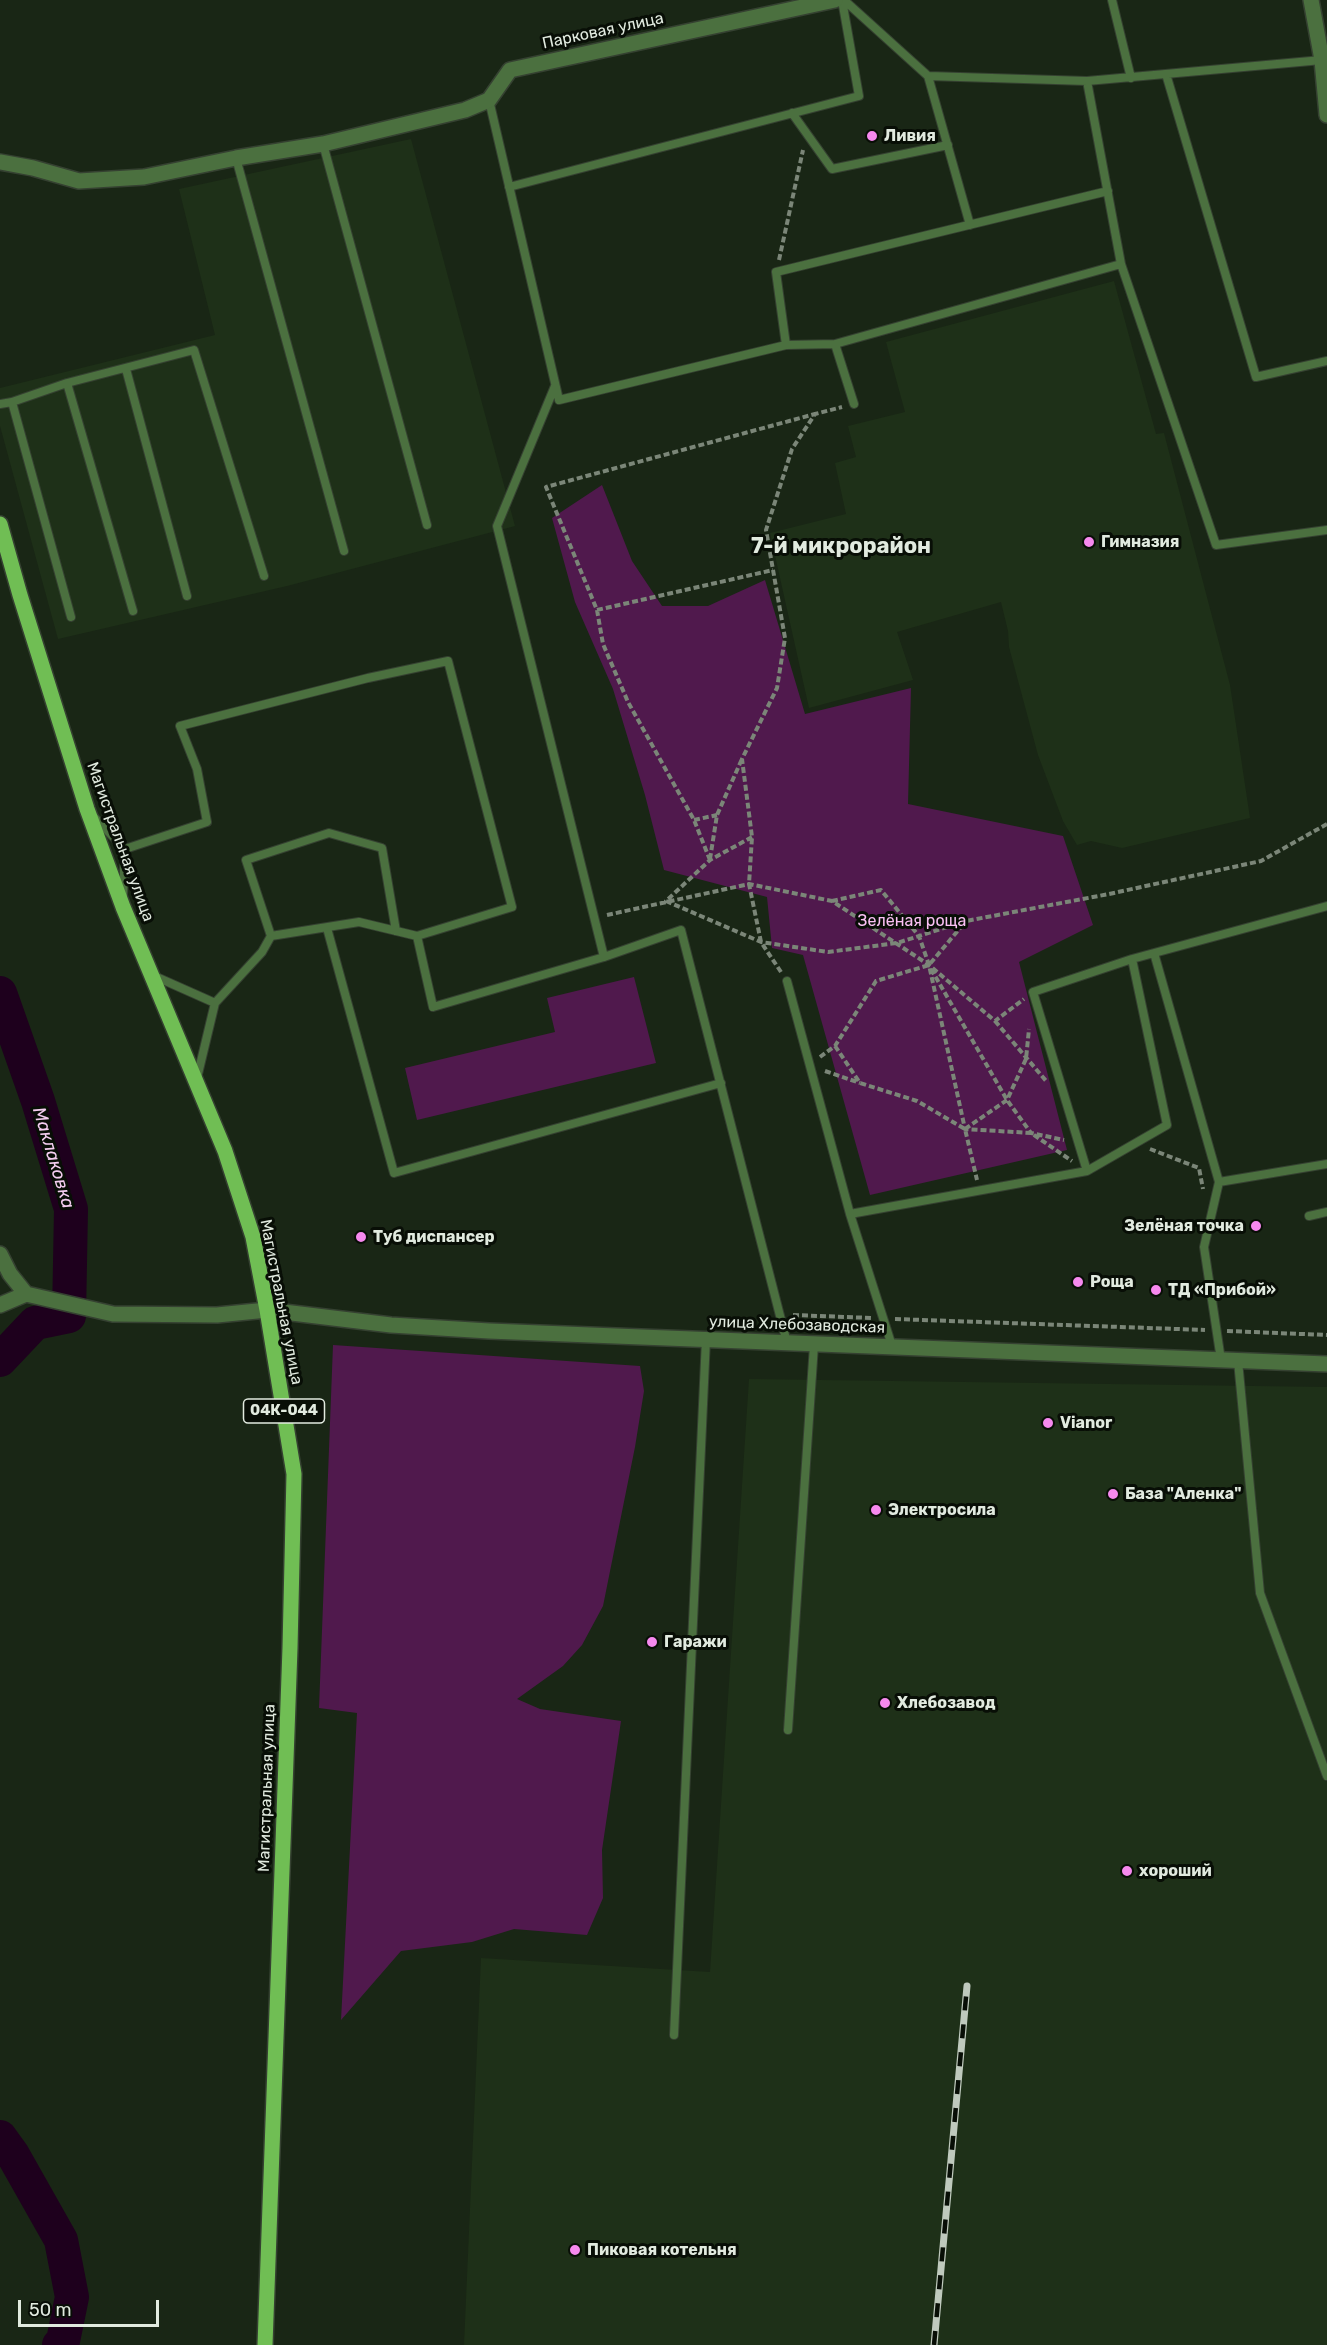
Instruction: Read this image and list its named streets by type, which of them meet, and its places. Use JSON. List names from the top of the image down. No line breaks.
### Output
{"streets":{"main road":["Магистральная улица","04К-044"],"street":["Парковая улица","улица Хлебозаводская"]},"crossings":[["Магистральная улица","улица Хлебозаводская"]],"districts":["7-й микрорайон"],"water":["Маклаковка"],"parks":["Зелёная роща"],"places":["Ливия","Гимназия","Зелёная точка","Туб диспансер","Роща","ТД «Прибой»","Vianor","База \"Аленка\"","Электросила","Гаражи","Хлебозавод","хороший","Пиковая котельня"],"scale_bar":"50 m"}
